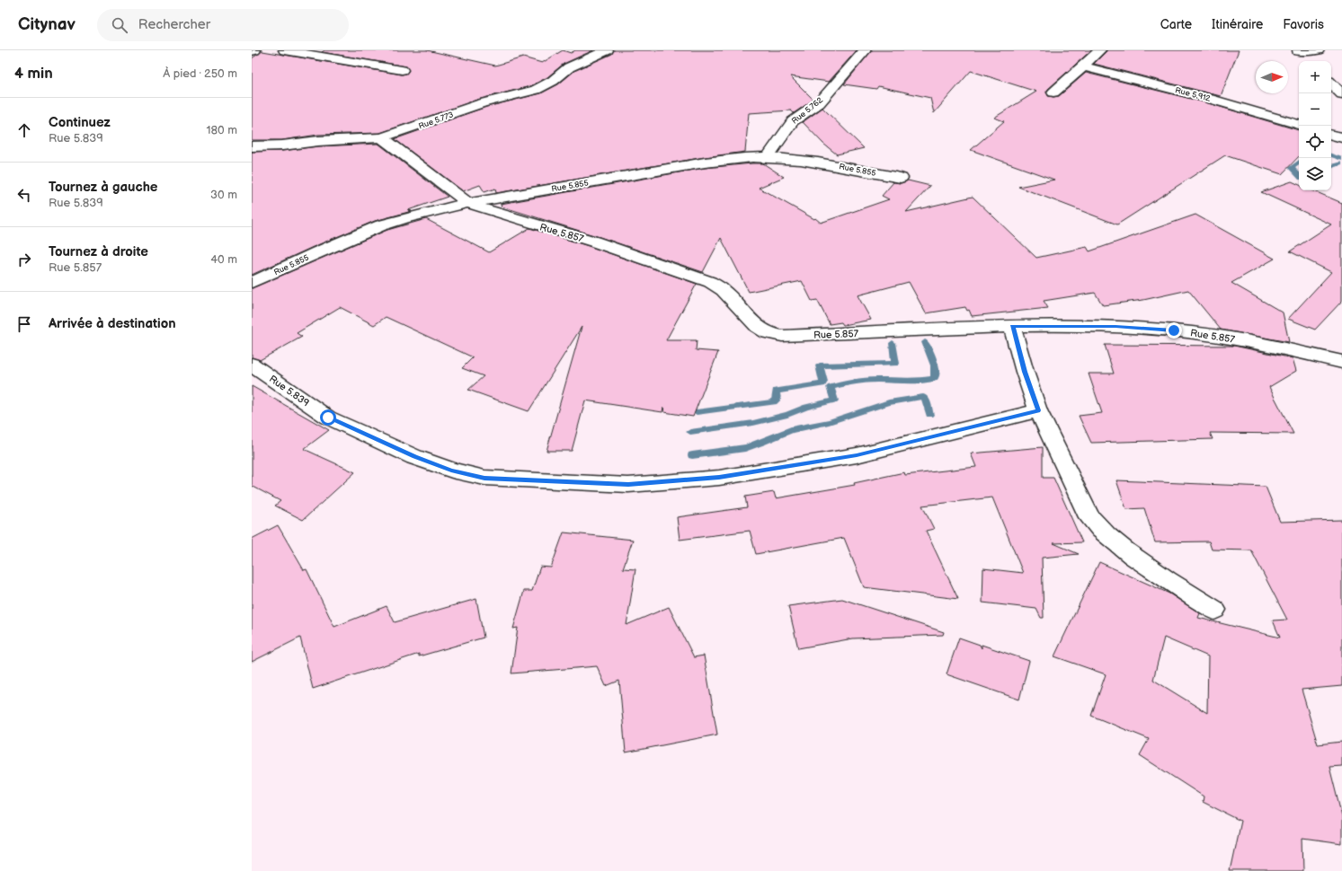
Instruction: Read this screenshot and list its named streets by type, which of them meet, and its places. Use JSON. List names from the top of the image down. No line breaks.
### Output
{"streets":{"street":["Rue 5.912","Rue 5.762","Rue 5.773","Rue 5.855","Rue 5.857","Rue 5.839"]},"crossings":[["Rue 5.762","Rue 5.855"],["Rue 5.773","Rue 5.857"],["Rue 5.855","Rue 5.857"]],"north":"right","page":{"header":"Citynav","search":"Rechercher","nav":["Carte","Itinéraire","Favoris"],"heading":["4 min","À pied · 250 m"],"map_buttons":["+","−"],"list":[["Continuez","Rue 5.839","180 m"],["Tournez à gauche","Rue 5.839","30 m"],["Tournez à droite","Rue 5.857","40 m"],"Arrivée à destination"]}}
